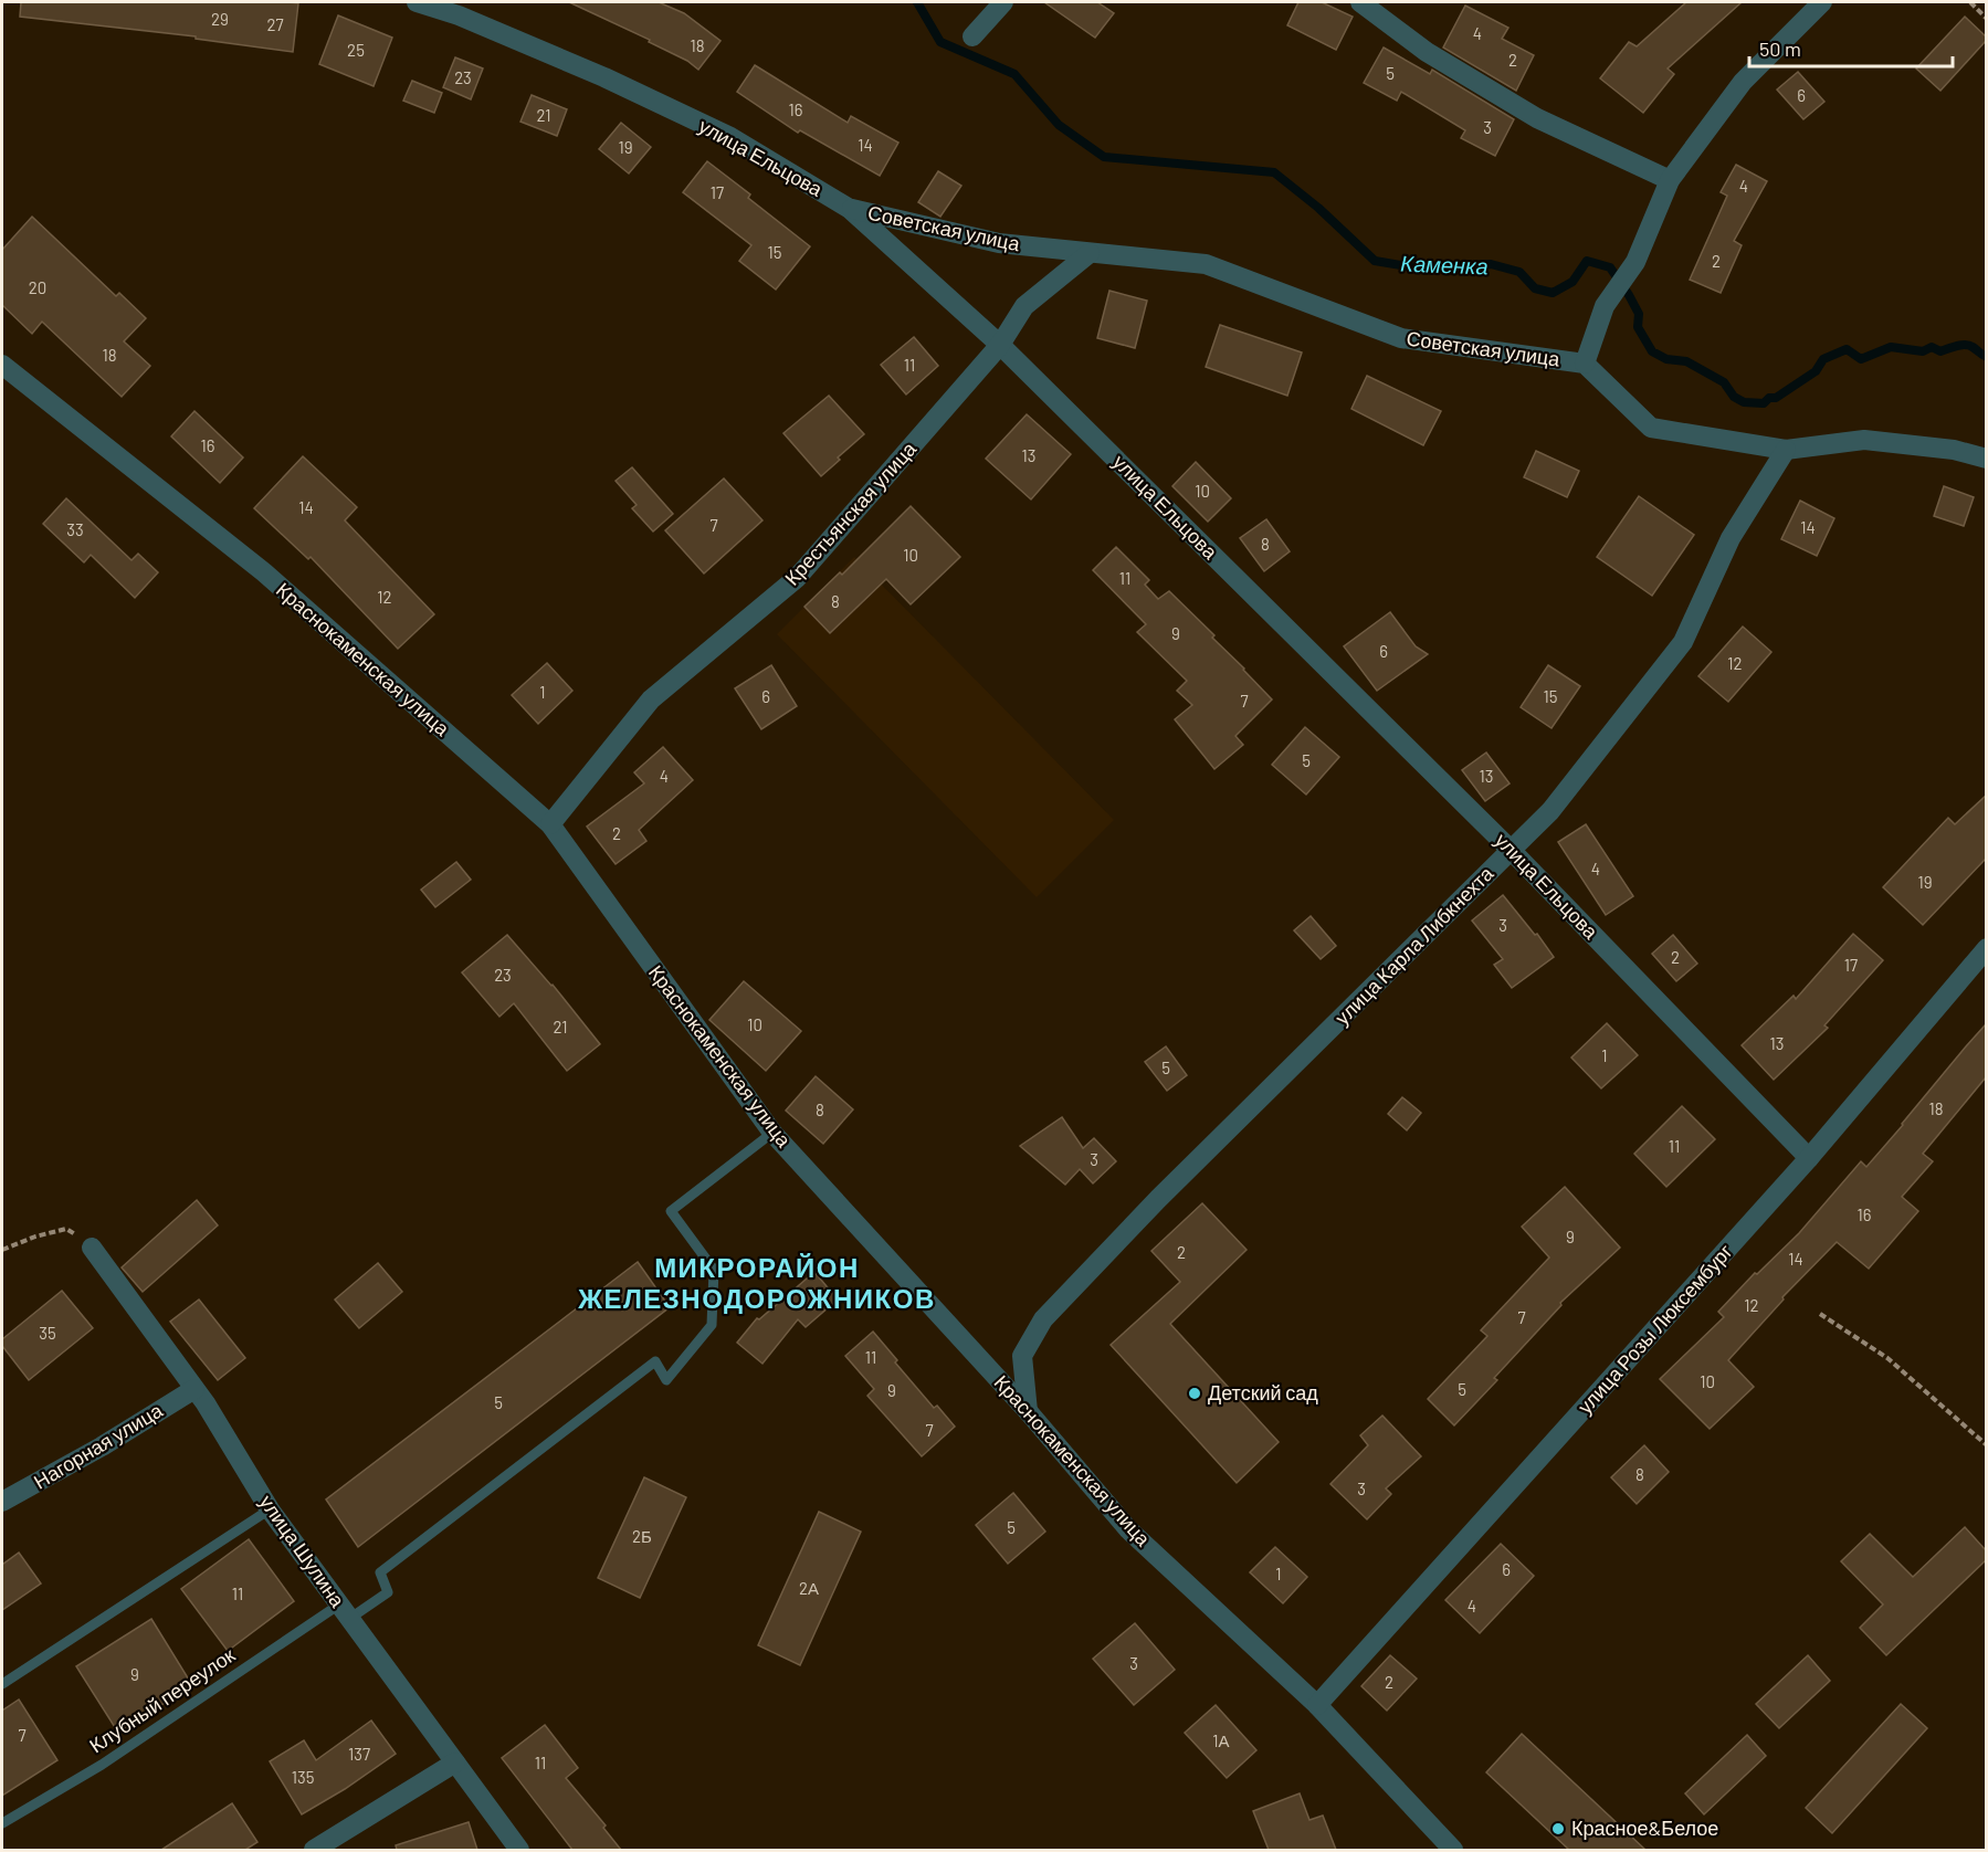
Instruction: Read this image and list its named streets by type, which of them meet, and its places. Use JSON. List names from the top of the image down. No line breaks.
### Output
{"streets":{"street":["улица Ельцова","Советская улица","Крестьянская улица","Краснокаменская улица","улица Карла Либкнехта","улица Розы Люксембург","Нагорная улица","улица Шулина"],"lane":["Клубный переулок"]},"crossings":[["улица Ельцова","Советская улица"],["улица Ельцова","Крестьянская улица"],["улица Ельцова","улица Карла Либкнехта"],["улица Ельцова","улица Розы Люксембург"],["Советская улица","Крестьянская улица"],["Советская улица","улица Карла Либкнехта"],["Крестьянская улица","Краснокаменская улица"],["Краснокаменская улица","улица Карла Либкнехта"],["Краснокаменская улица","улица Розы Люксембург"],["Краснокаменская улица","Клубный переулок"],["Нагорная улица","улица Шулина"],["улица Шулина","Клубный переулок"]],"districts":["МИКРОРАЙОН ЖЕЛЕЗНОДОРОЖНИКОВ"],"water":["Каменка"],"places":["Детский сад","Красное&Белое"],"house_numbers":["29","27","4","18","25","2","5","23","6","16","21","3","14","19","4","17","15","2","20","18","11","16","13","10","14","7","14","33","8","10","11","12","8","9","6","12","1","6","15","7","5","4","13","2","4","19","3","2","17","23","10","21","13","1","5","18","8","11","3","16","9","2","14","12","7","35","11","10","5","9","5","7","8","3","5","2Б","6","1","2А","11","4","3","9","2","7","1А","137","11","135"],"scale_bar":"50 m"}
